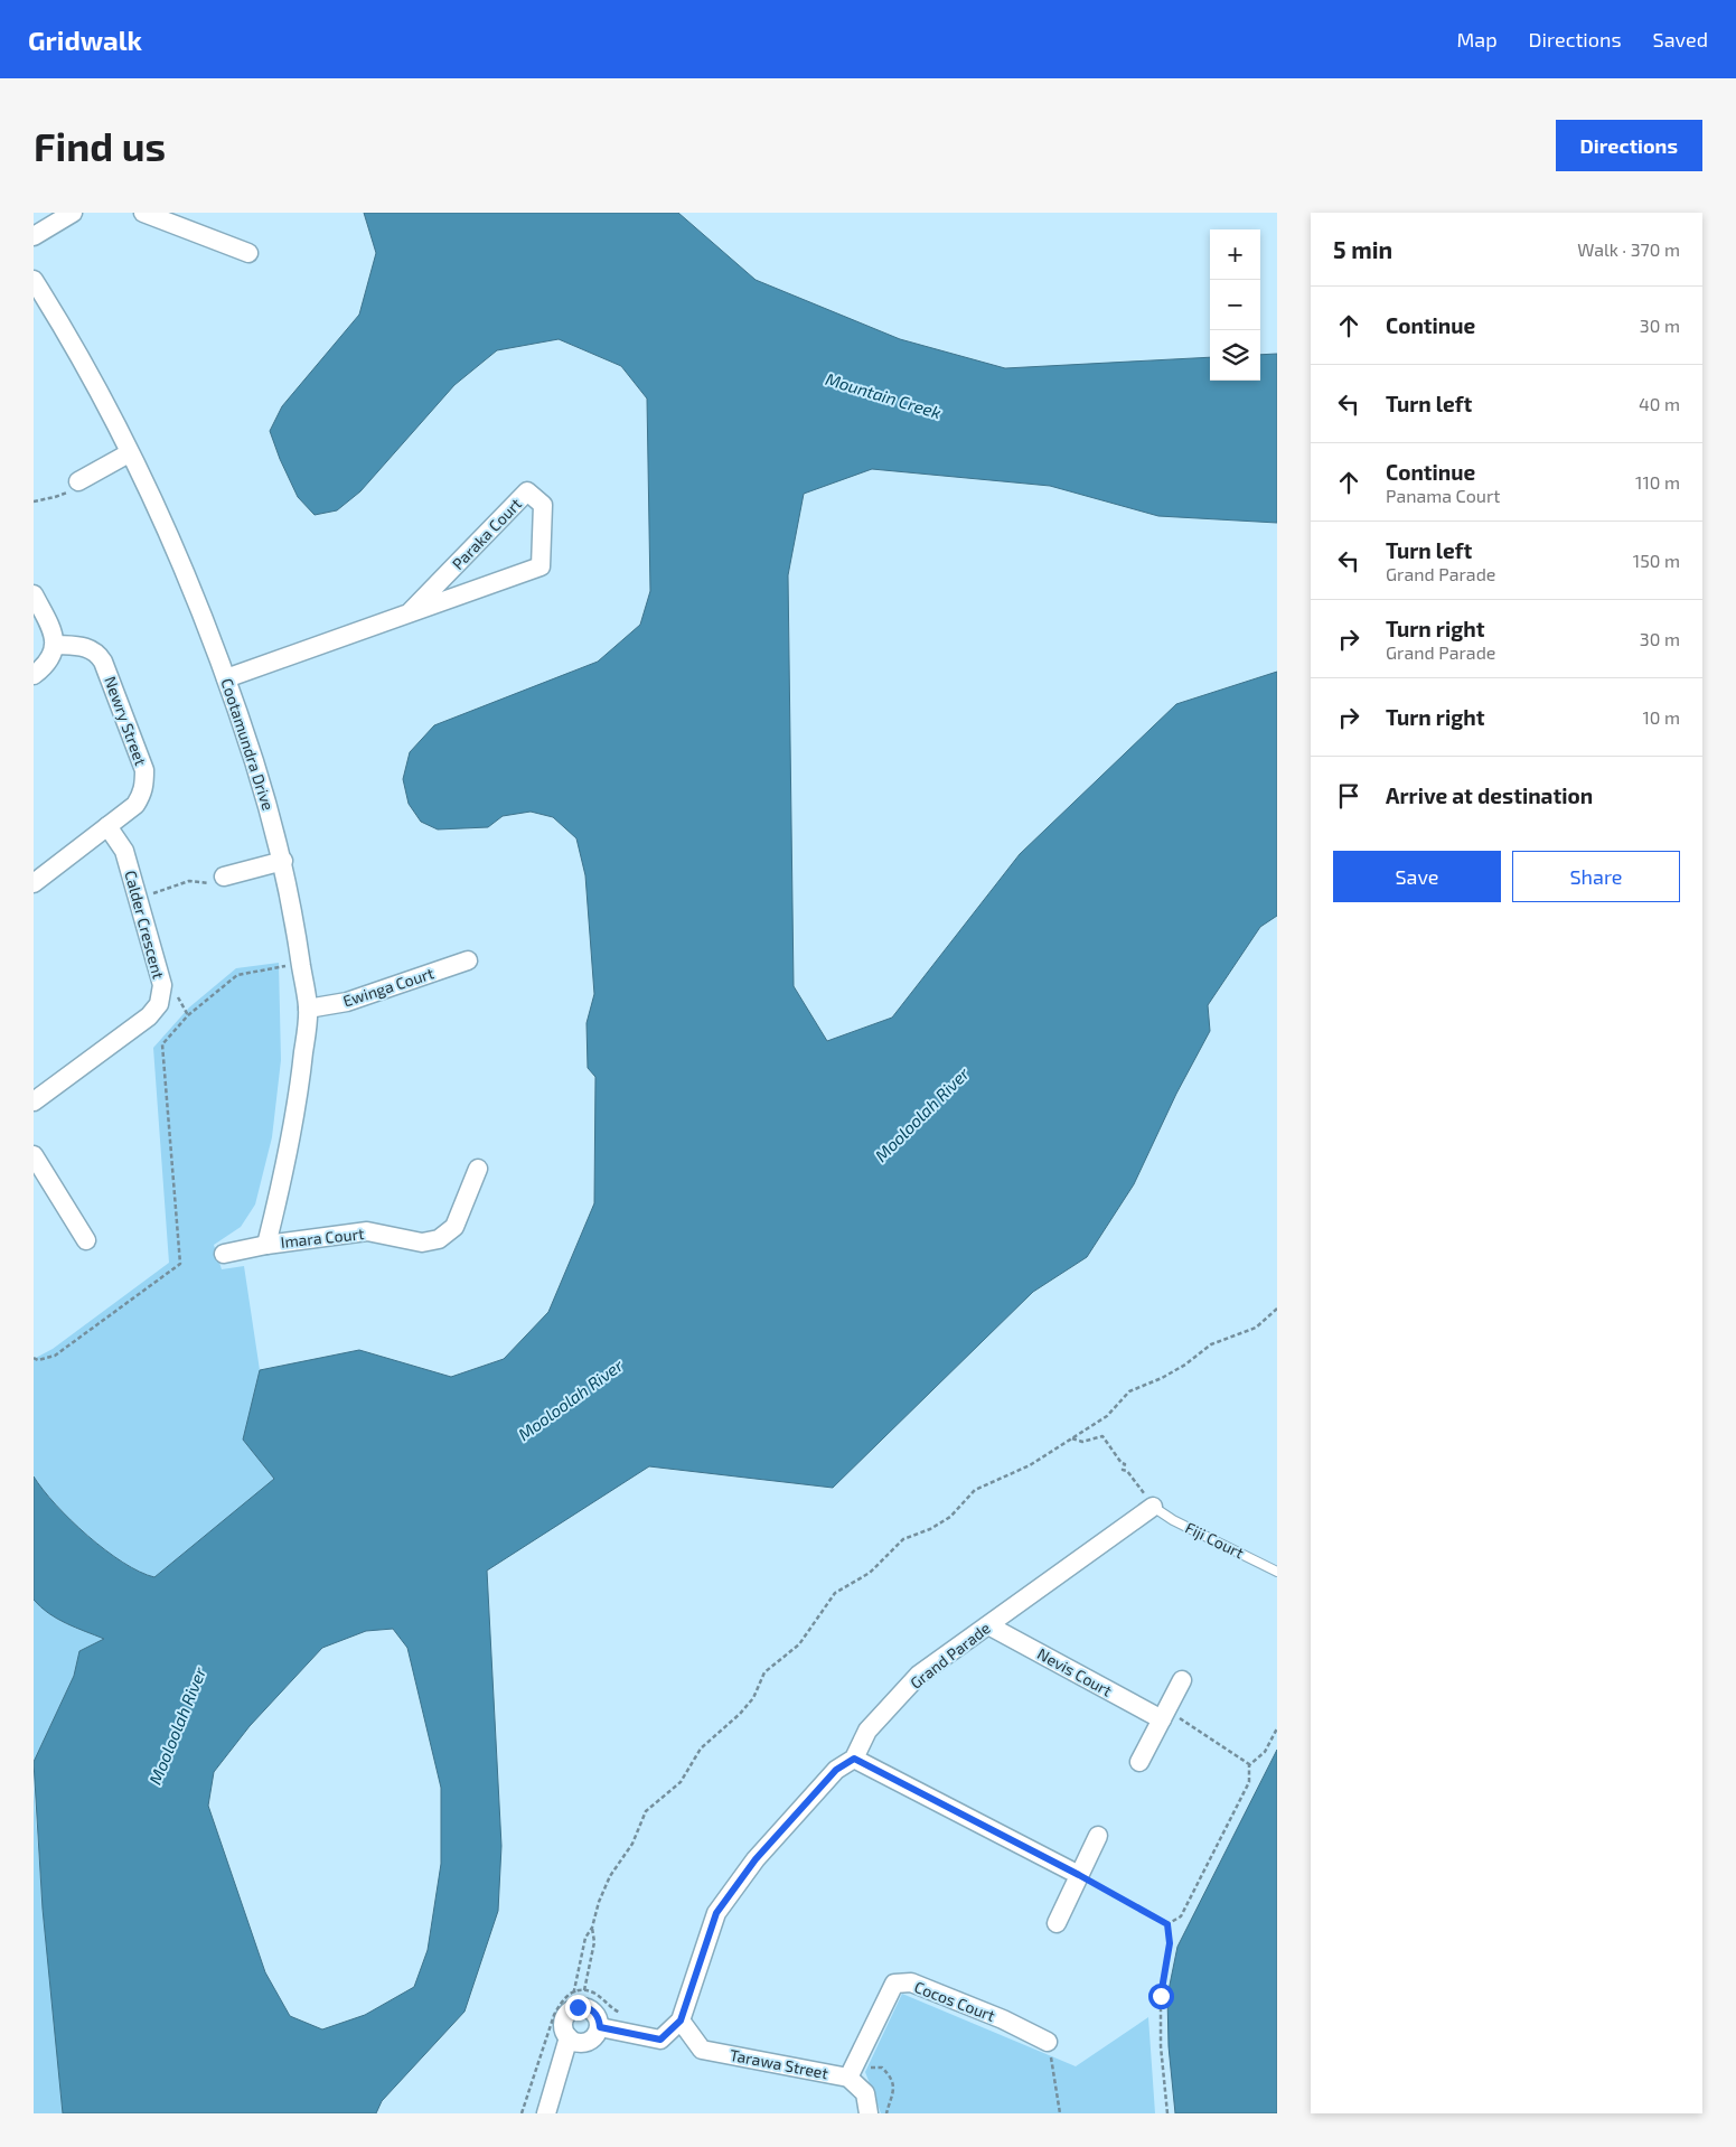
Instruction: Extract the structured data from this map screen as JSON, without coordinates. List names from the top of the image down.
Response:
{
  "streets": {
    "street": [
      "Paraka Court",
      "Newry Street",
      "Cootamundra Drive",
      "Calder Crescent",
      "Ewinga Court",
      "Imara Court",
      "Grand Parade",
      "Nevis Court",
      "Cocos Court",
      "Tarawa Street"
    ],
    "lane": ["Fiji Court"]
  },
  "crossings": [
    ["Paraka Court", "Cootamundra Drive"],
    ["Newry Street", "Calder Crescent"],
    ["Cootamundra Drive", "Ewinga Court"],
    ["Cootamundra Drive", "Imara Court"],
    ["Fiji Court", "Grand Parade"],
    ["Grand Parade", "Nevis Court"],
    ["Grand Parade", "Tarawa Street"],
    ["Cocos Court", "Tarawa Street"]
  ],
  "water": ["Mountain Creek", "Mooloolah River"],
  "page": {
    "header": "Gridwalk",
    "nav": ["Map", "Directions", "Saved"],
    "buttons": [
      "Directions",
      ["Save", "Share"]
    ],
    "title": "Find us",
    "heading": ["5 min", "Walk · 370 m"],
    "map_buttons": ["+", "−"],
    "list": [
      ["Continue", "30 m"],
      ["Turn left", "40 m"],
      ["Continue", "Panama Court", "110 m"],
      ["Turn left", "Grand Parade", "150 m"],
      ["Turn right", "Grand Parade", "30 m"],
      ["Turn right", "10 m"],
      "Arrive at destination"
    ]
  }
}
